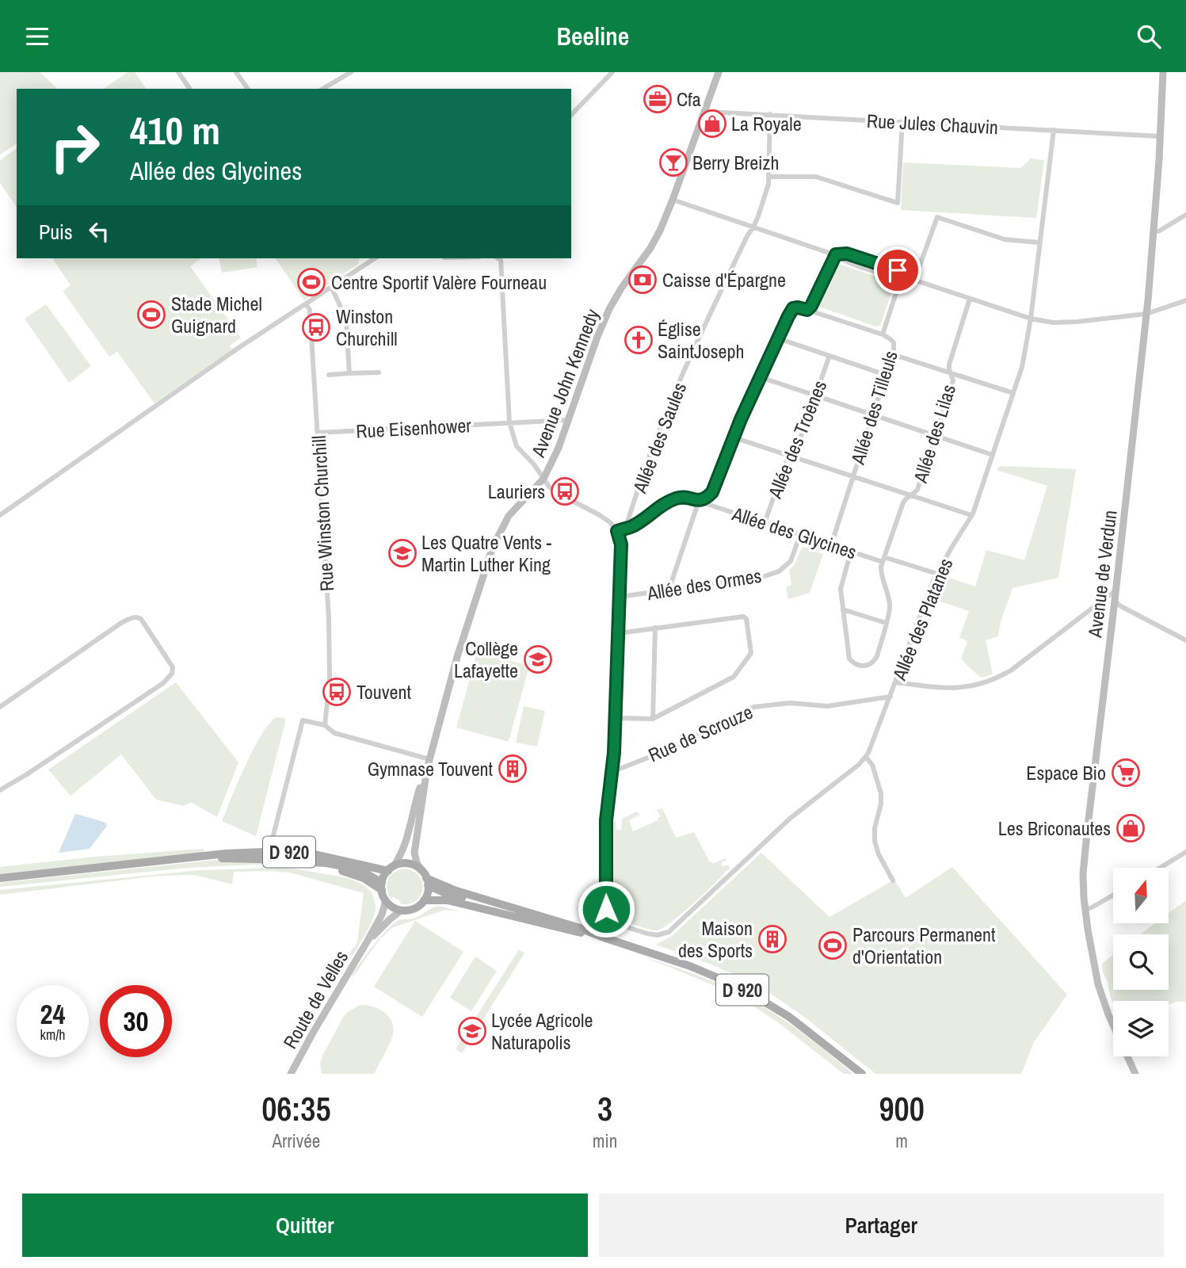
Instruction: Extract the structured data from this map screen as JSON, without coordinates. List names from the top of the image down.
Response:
{
  "streets": {
    "main road": [
      "Avenue John Kennedy",
      "Avenue de Verdun",
      "D 920",
      "Route de Velles"
    ],
    "street": [
      "Rue Jules Chauvin",
      "Allée des Tilleuls",
      "Rue Eisenhower",
      "Allée des Lilas",
      "Allée des Saules",
      "Allée des Troènes",
      "Rue Winston Churchill",
      "Allée des Glycines",
      "Allée des Ormes",
      "Allée des Platanes",
      "Rue de Scrouze"
    ]
  },
  "crossings": [
    ["Rue Jules Chauvin", "Avenue John Kennedy"],
    ["Rue Jules Chauvin", "Allée des Saules"],
    ["Rue Jules Chauvin", "Avenue de Verdun"],
    ["Rue Jules Chauvin", "Allée des Platanes"],
    ["Avenue John Kennedy", "Rue Eisenhower"],
    ["Avenue John Kennedy", "D 920"],
    ["Avenue John Kennedy", "Route de Velles"],
    ["Allée des Tilleuls", "Allée des Glycines"],
    ["Rue Eisenhower", "Rue Winston Churchill"],
    ["Allée des Lilas", "Allée des Glycines"],
    ["Allée des Saules", "Allée des Glycines"],
    ["Allée des Troènes", "Allée des Glycines"],
    ["Allée des Glycines", "Allée des Ormes"],
    ["Allée des Glycines", "Allée des Platanes"],
    ["Allée des Platanes", "Rue de Scrouze"],
    ["D 920", "Route de Velles"]
  ],
  "places": {
    "office": ["Cfa"],
    "shop": ["La Royale", "Les Briconautes"],
    "bar": ["Berry Breizh"],
    "bank": ["Caisse d'Épargne"],
    "sports": ["Centre Sportif Valère Fourneau", "Stade Michel Guignard", "Parcours Permanent d'Orientation"],
    "bus stop": ["Winston Churchill", "Lauriers", "Touvent"],
    "church": ["Église SaintJoseph"],
    "school or university": ["Les Quatre Vents - Martin Luther King", "Collège Lafayette", "Lycée Agricole Naturapolis"],
    "building": ["Gymnase Touvent", "Maison des Sports"],
    "supermarket": ["Espace Bio"]
  },
  "north": "top",
  "page": {
    "header": "Beeline",
    "turn": ["410 m", "Allée des Glycines"],
    "then": "Puis",
    "speed": "24 km/h",
    "limit": "30",
    "eta": [
      "06:35",
      "Arrivée",
      "3",
      "min",
      "900",
      "m"
    ],
    "buttons": ["Quitter", "Partager"]
  }
}
